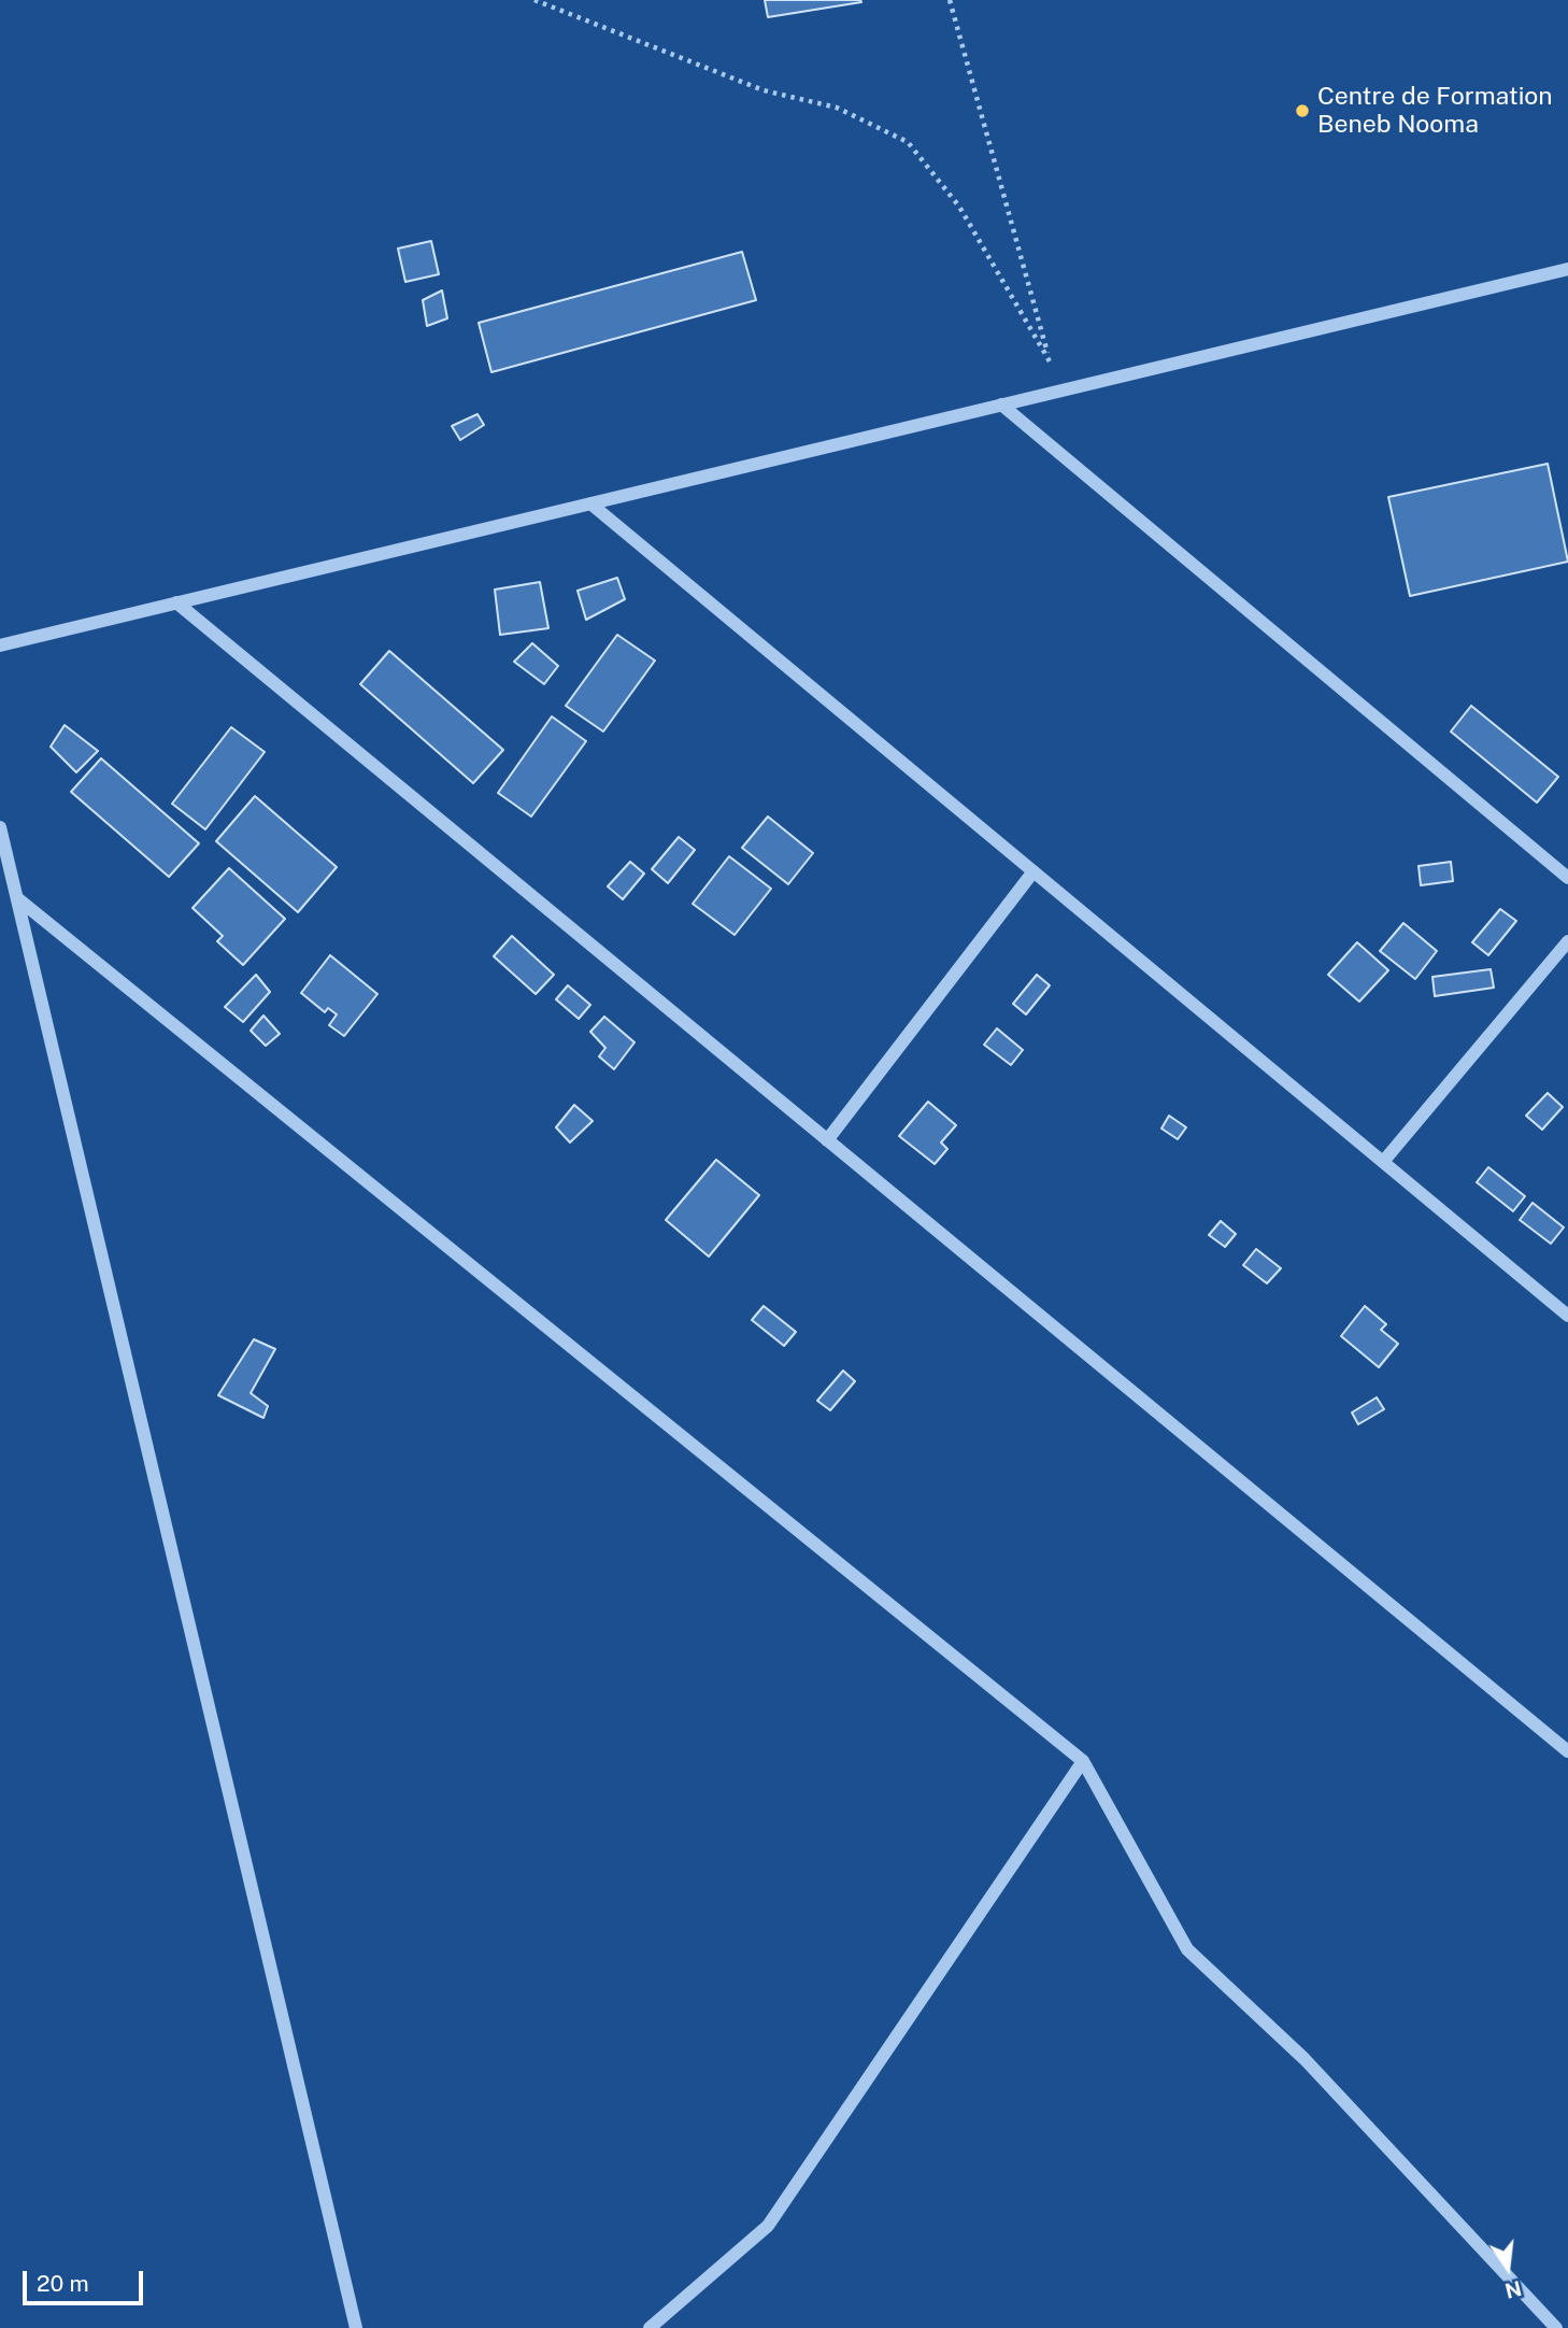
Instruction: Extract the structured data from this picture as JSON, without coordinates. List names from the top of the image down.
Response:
{
  "places": ["Centre de Formation Beneb Nooma"],
  "scale_bar": "20 m",
  "north": "bottom"
}
